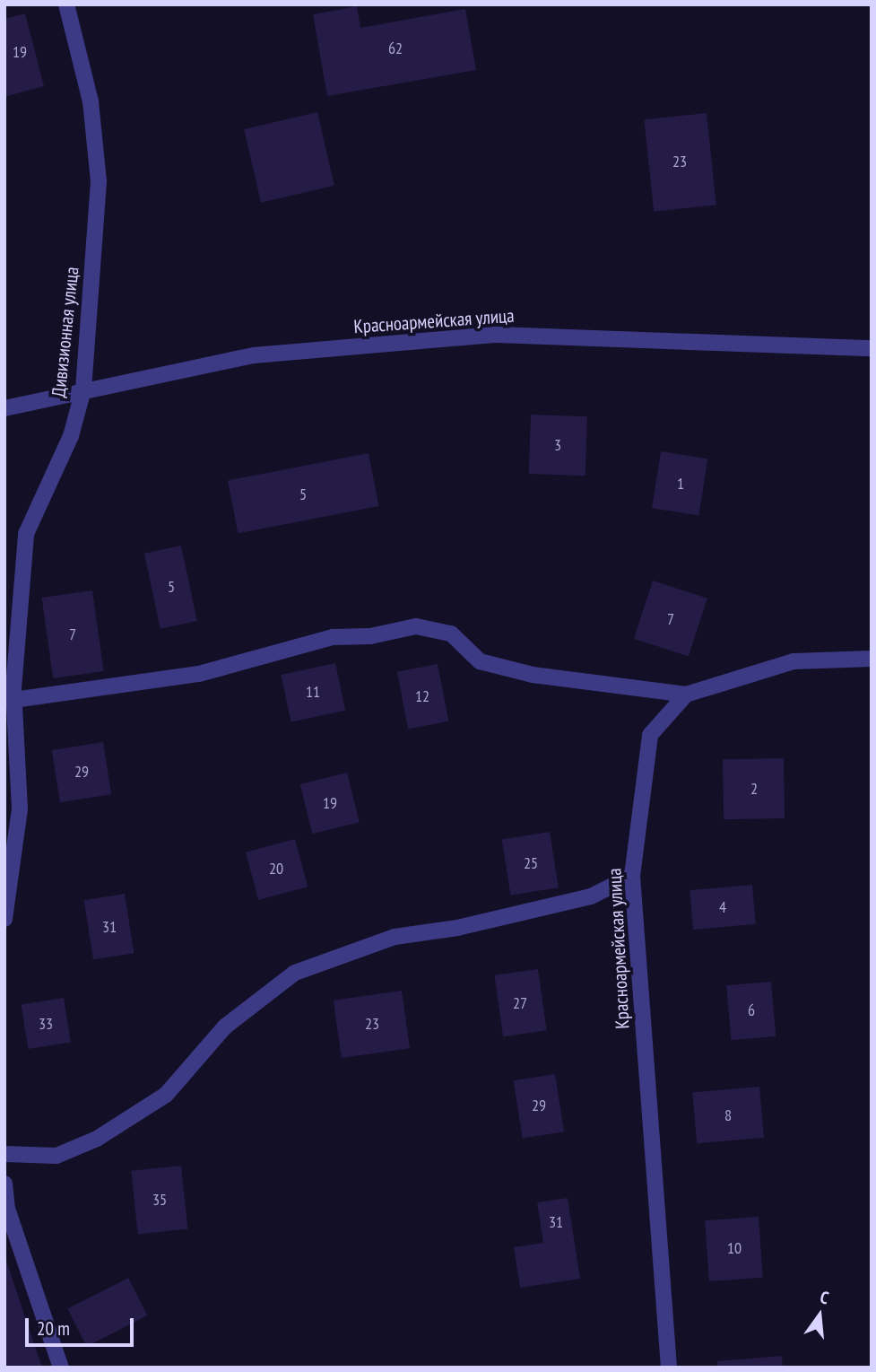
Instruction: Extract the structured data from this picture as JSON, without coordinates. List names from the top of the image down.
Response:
{
  "streets": {
    "street": ["Красноармейская улица", "Дивизионная улица"]
  },
  "crossings": [
    ["Красноармейская улица", "Дивизионная улица"]
  ],
  "house_numbers": [
    "62",
    "19",
    "23",
    "3",
    "1",
    "5",
    "5",
    "7",
    "7",
    "11",
    "12",
    "29",
    "2",
    "19",
    "25",
    "20",
    "4",
    "31",
    "27",
    "6",
    "33",
    "23",
    "29",
    "8",
    "35",
    "31",
    "10"
  ],
  "scale_bar": "20 m",
  "north": "top"
}
